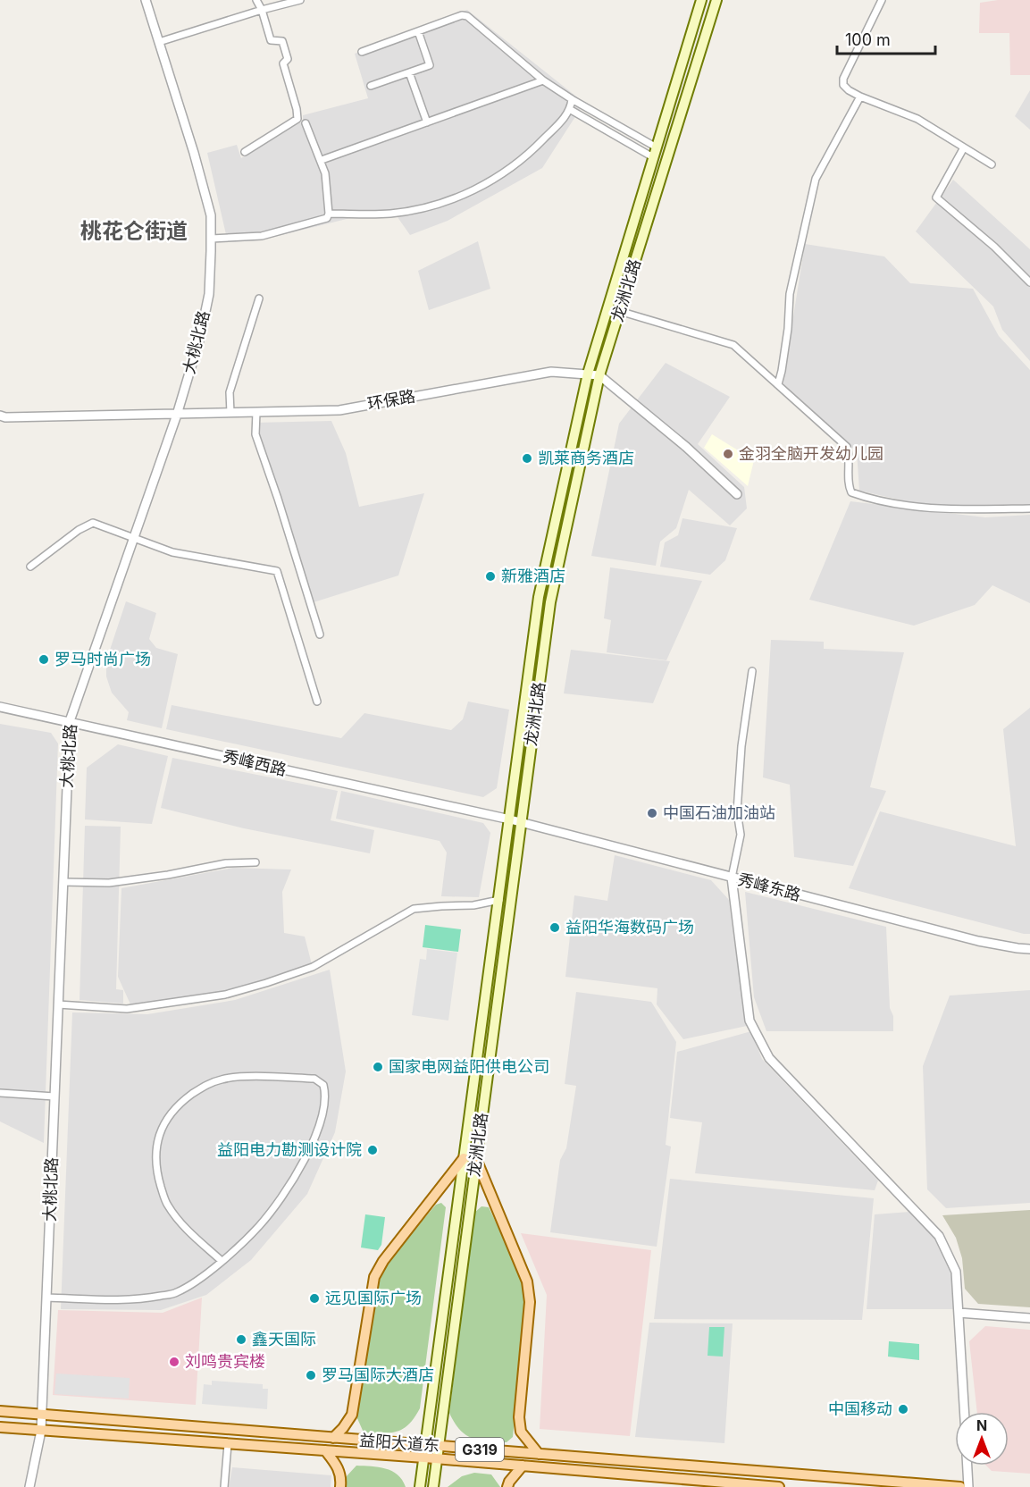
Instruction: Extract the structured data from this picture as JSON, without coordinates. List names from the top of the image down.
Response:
{
  "streets": {
    "main road": ["龙洲北路", "益阳大道东", "G319"],
    "street": [
      "大桃北路",
      "环保路",
      "秀峰西路",
      "秀峰东路"
    ]
  },
  "crossings": [
    ["龙洲北路", "环保路"],
    ["龙洲北路", "秀峰西路"],
    ["龙洲北路", "秀峰东路"],
    ["龙洲北路", "益阳大道东"],
    ["龙洲北路", "G319"],
    ["大桃北路", "环保路"],
    ["大桃北路", "秀峰西路"],
    ["大桃北路", "益阳大道东"],
    ["大桃北路", "G319"],
    ["秀峰西路", "秀峰东路"]
  ],
  "districts": ["桃花仑街道"],
  "places": [
    "金羽全脑开发幼儿园",
    "凯莱商务酒店",
    "新雅酒店",
    "罗马时尚广场",
    "中国石油加油站",
    "益阳华海数码广场",
    "国家电网益阳供电公司",
    "益阳电力勘测设计院",
    "远见国际广场",
    "鑫天国际",
    "刘鸣贵宾楼",
    "罗马国际大酒店",
    "中国移动"
  ],
  "scale_bar": "100 m",
  "north": "top"
}
